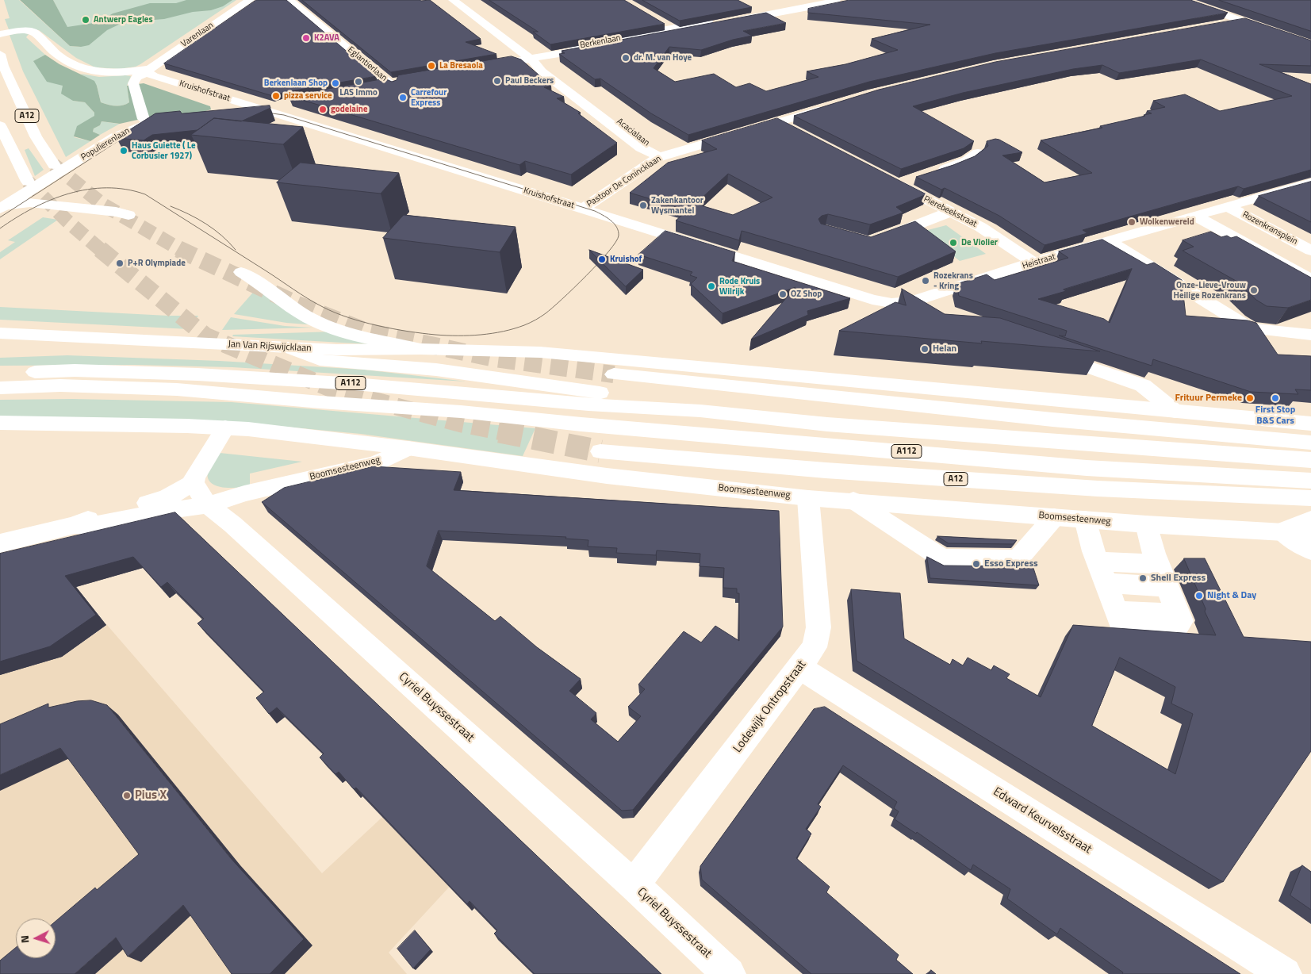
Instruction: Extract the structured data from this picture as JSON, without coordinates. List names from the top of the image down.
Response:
{
  "streets": {
    "main road": [
      "Varenlaan",
      "Berkenlaan",
      "Eglantierlaan",
      "Kruishofstraat",
      "A12",
      "Acacialaan",
      "Populierenlaan",
      "Pastoor De Conincklaan",
      "Pierebeekstraat",
      "Rozenkransplein",
      "Heistraat",
      "Jan Van Rijswijcklaan",
      "A112",
      "Boomsesteenweg",
      "Lodewijk Ontropstraat",
      "Cyriel Buyssestraat",
      "Edward Keurvelsstraat"
    ]
  },
  "crossings": [
    ["Varenlaan", "Kruishofstraat"],
    ["Berkenlaan", "Acacialaan"],
    ["Kruishofstraat", "Pastoor De Conincklaan"],
    ["Kruishofstraat", "Heistraat"],
    ["Acacialaan", "Pastoor De Conincklaan"],
    ["Pierebeekstraat", "Heistraat"],
    ["Rozenkransplein", "Heistraat"],
    ["Boomsesteenweg", "Lodewijk Ontropstraat"],
    ["Boomsesteenweg", "Cyriel Buyssestraat"],
    ["Lodewijk Ontropstraat", "Cyriel Buyssestraat"],
    ["Lodewijk Ontropstraat", "Edward Keurvelsstraat"]
  ],
  "places": [
    "Antwerp Eagles",
    "K2AVA",
    "dr. M. van Hoye",
    "La Bresaola",
    "Paul Beckers",
    "LAS Immo",
    "Berkenlaan Shop",
    "pizza service",
    "Carrefour Express",
    "godelaine",
    "Haus Guiette ( Le Corbusier 1927)",
    "Zakenkantoor Wysmantel",
    "Wolkenwereld",
    "De Violier",
    "Kruishof",
    "P+R Olympiade",
    "Rozekrans - Kring",
    "Rode Kruis Wilrijk",
    "Onze-Lieve-Vrouw Heilige Rozenkrans",
    "OZ Shop",
    "Helan",
    "Frituur Permeke",
    "First Stop B&S Cars",
    "Esso Express",
    "Shell Express",
    "Night & Day",
    "Pius X"
  ],
  "north": "left"
}
